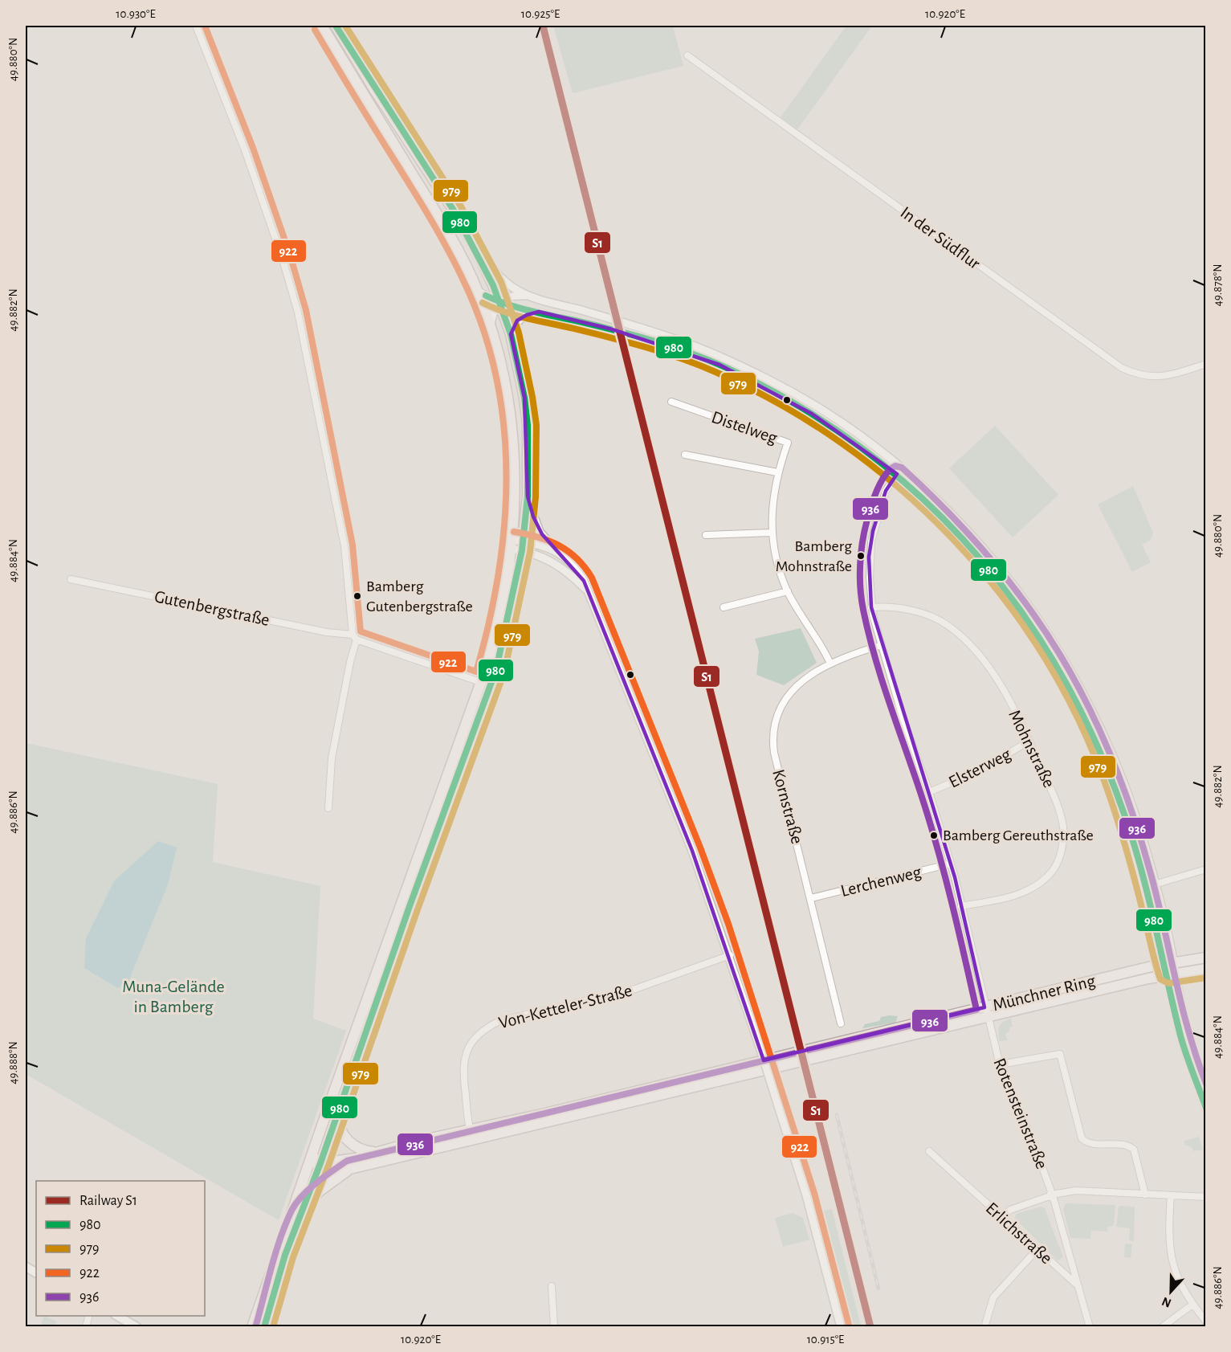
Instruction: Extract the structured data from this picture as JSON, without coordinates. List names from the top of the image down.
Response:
{
  "streets": {
    "main road": ["Münchner Ring"],
    "street": [
      "In der Südflur",
      "Distelweg",
      "Gutenbergstraße",
      "Mohnstraße",
      "Elsterweg",
      "Kornstraße",
      "Lerchenweg",
      "Von-Ketteler-Straße",
      "Rotensteinstraße",
      "Erlichstraße"
    ]
  },
  "crossings": [
    ["Distelweg", "Kornstraße"],
    ["Mohnstraße", "Elsterweg"],
    ["Mohnstraße", "Rotensteinstraße"],
    ["Elsterweg", "Rotensteinstraße"],
    ["Kornstraße", "Lerchenweg"],
    ["Kornstraße", "Rotensteinstraße"],
    ["Lerchenweg", "Rotensteinstraße"],
    ["Münchner Ring", "Von-Ketteler-Straße"],
    ["Münchner Ring", "Rotensteinstraße"],
    ["Rotensteinstraße", "Erlichstraße"]
  ],
  "parks": ["Muna-Gelände in Bamberg"],
  "places": ["Bamberg Mohnstraße", "Bamberg Gutenbergstraße", "Bamberg Gereuthstraße"],
  "lines": [
    "rail line S1",
    "transit line 980",
    "transit line 979",
    "transit line 922",
    "transit line 936"
  ],
  "legend": [
    "Railway S1",
    "980",
    "979",
    "922",
    "936"
  ],
  "north": "bottom",
  "coordinates": [
    "10.930°E",
    "10.925°E",
    "10.920°E",
    "49.880°N",
    "49.878°N",
    "49.882°N",
    "49.884°N",
    "49.886°N",
    "49.888°N",
    "10.915°E"
  ]
}
